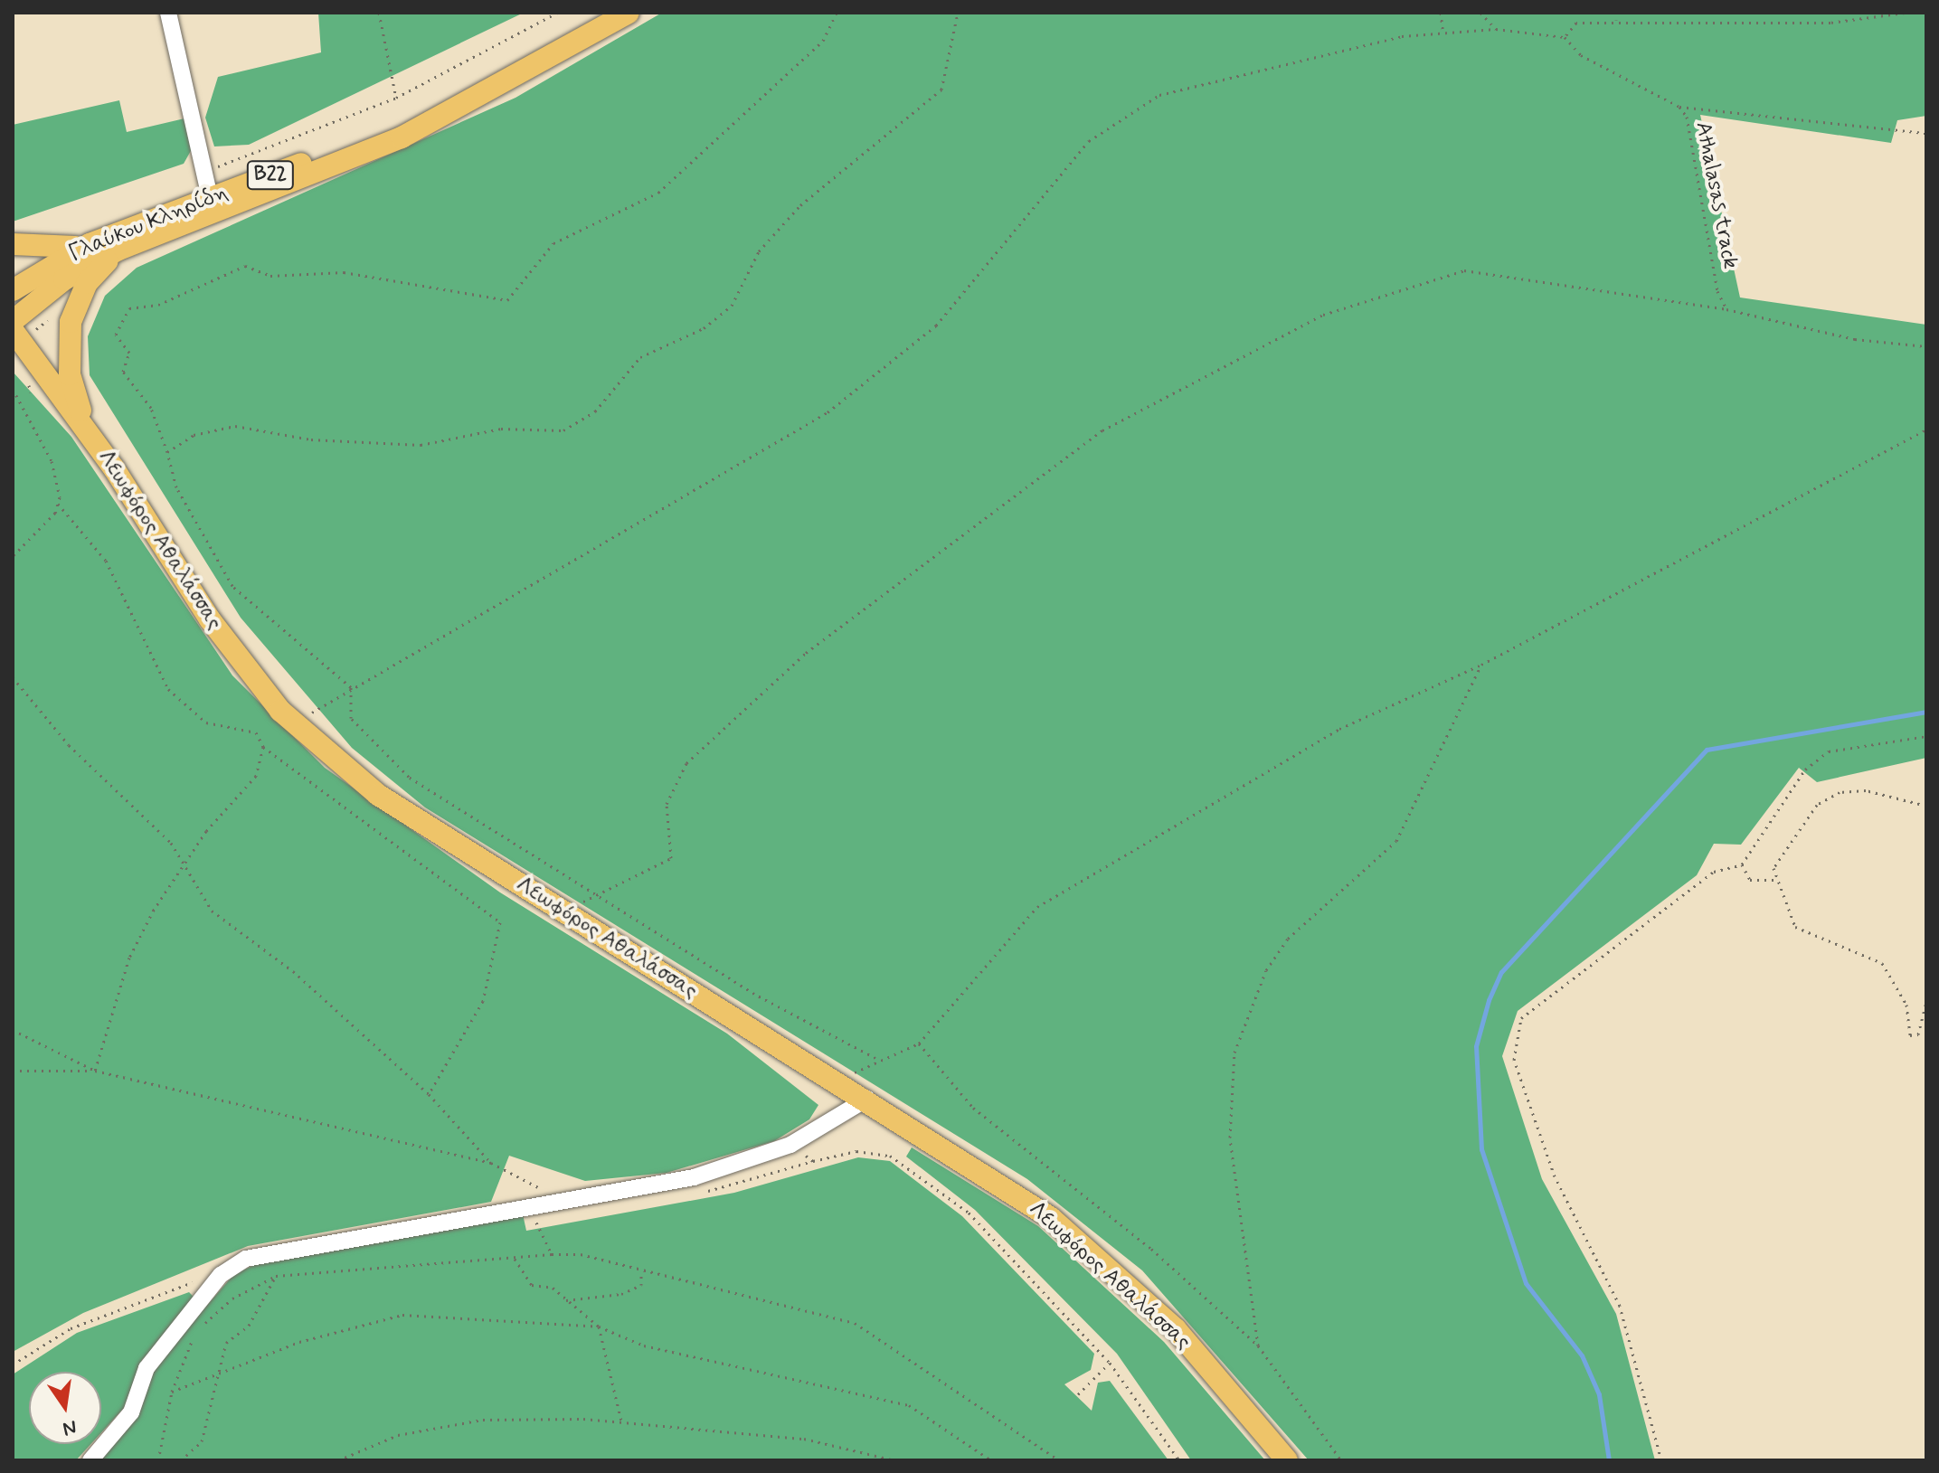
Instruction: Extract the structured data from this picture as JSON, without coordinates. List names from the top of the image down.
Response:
{
  "streets": {
    "main road": ["B22", "Γλαύκου Κληρίδη", "Λεωφόρος Αθαλάσσας"],
    "path": ["Athalasas track"]
  },
  "north": "bottom"
}
